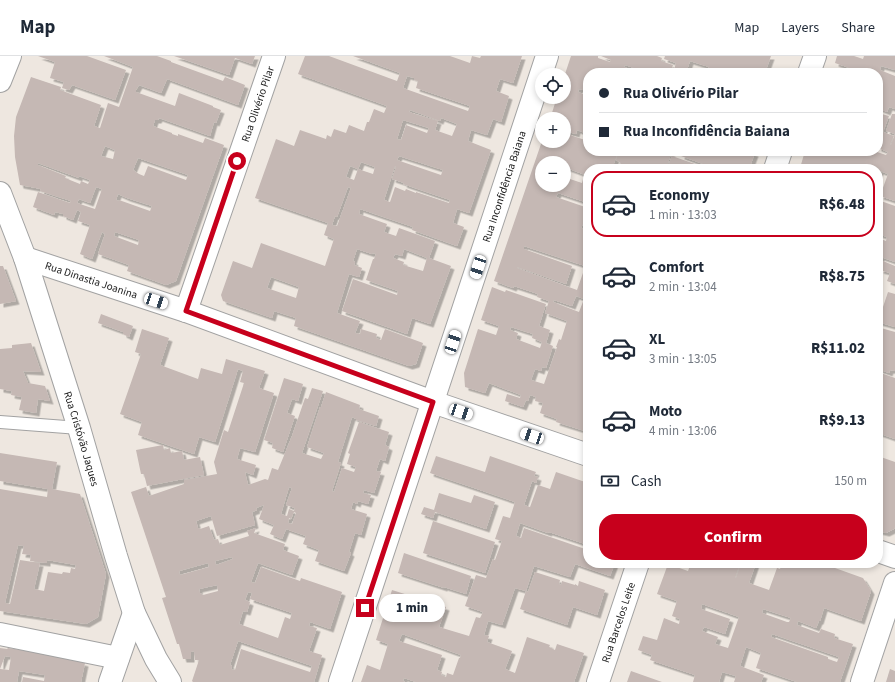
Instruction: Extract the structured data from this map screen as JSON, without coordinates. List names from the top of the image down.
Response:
{
  "streets": {
    "street": [
      "Rua Olivério Pilar",
      "Rua Inconfidência Baiana",
      "Rua Dinastia Joanina",
      "Rua Cristóvão Jaques",
      "Rua Barcelos Leite"
    ]
  },
  "crossings": [
    ["Rua Olivério Pilar", "Rua Dinastia Joanina"],
    ["Rua Inconfidência Baiana", "Rua Dinastia Joanina"],
    ["Rua Dinastia Joanina", "Rua Cristóvão Jaques"]
  ],
  "page": {
    "header": "Map",
    "nav": ["Map", "Layers", "Share"],
    "map_buttons": ["+", "−"],
    "banner": ["Rua Olivério Pilar", "Rua Inconfidência Baiana"],
    "list": [
      {
        "name": "Economy",
        "note": "1 min · 13:03",
        "value": "R$6.48"
      },
      {
        "name": "Comfort",
        "note": "2 min · 13:04",
        "value": "R$8.75"
      },
      {
        "name": "XL",
        "note": "3 min · 13:05",
        "value": "R$11.02"
      },
      {
        "name": "Moto",
        "note": "4 min · 13:06",
        "value": "R$9.13"
      }
    ],
    "pay": ["Cash", "150 m"],
    "buttons": "Confirm",
    "bubble": "1 min"
  }
}
